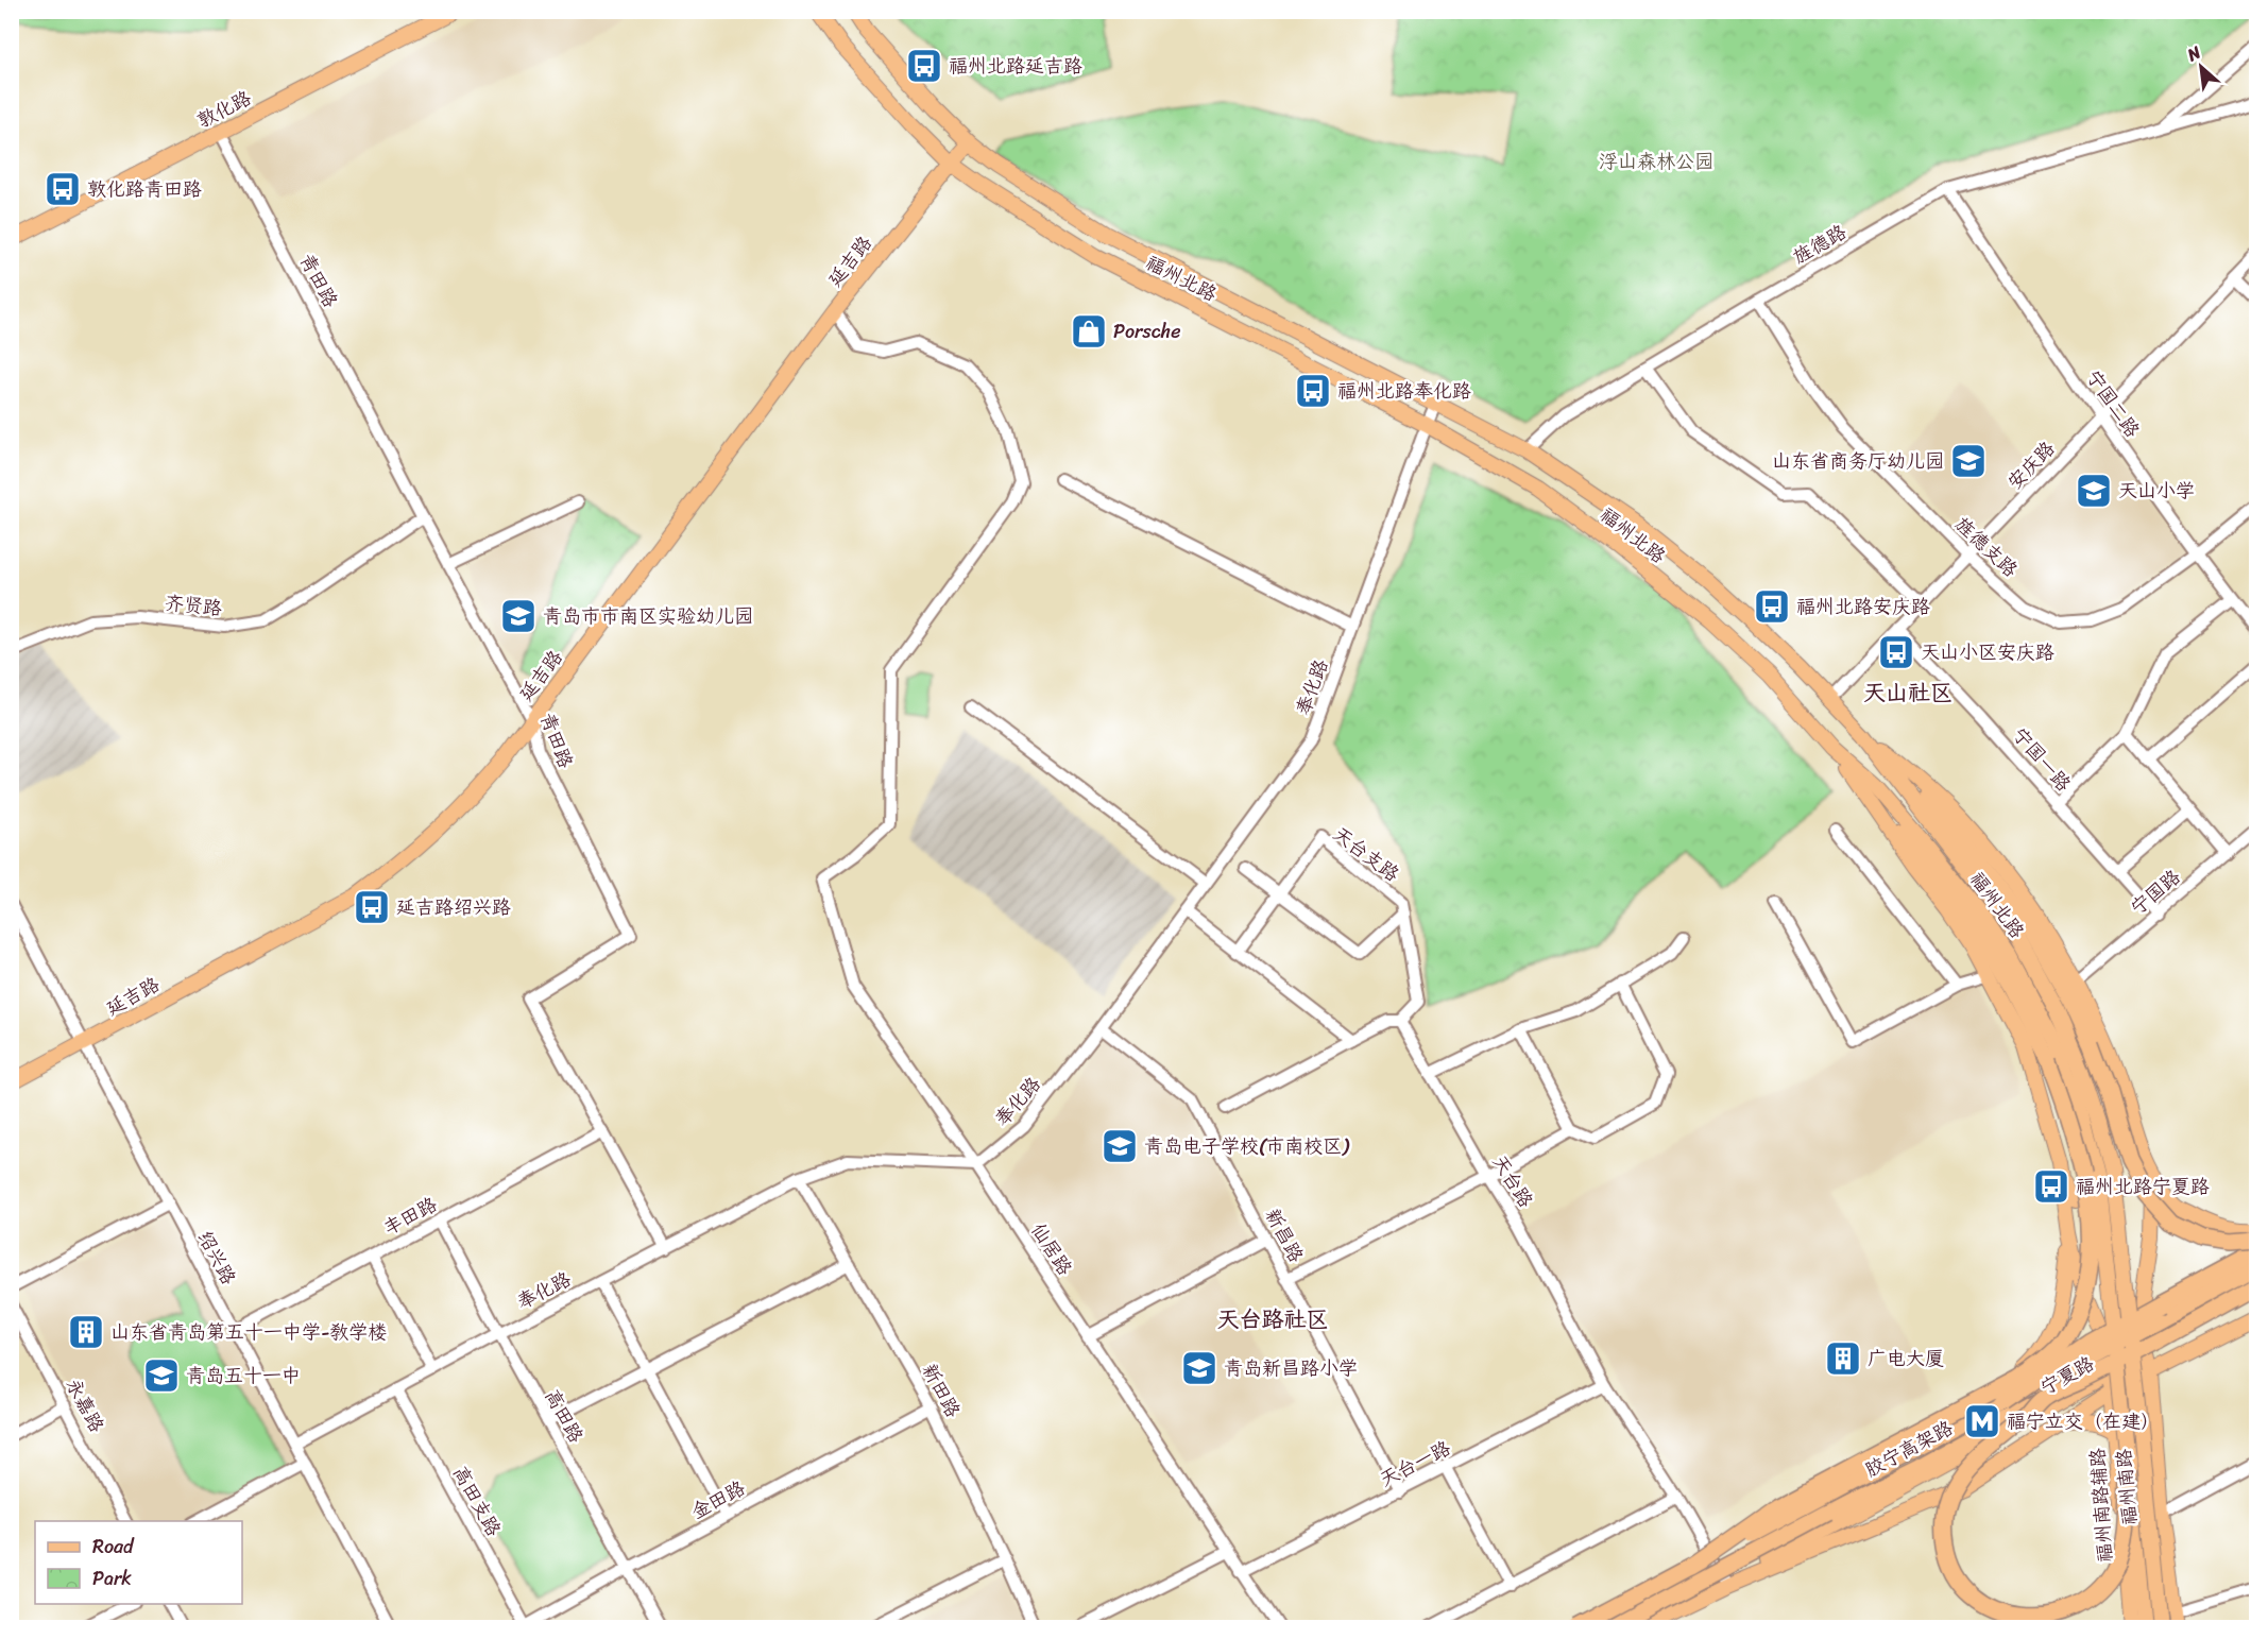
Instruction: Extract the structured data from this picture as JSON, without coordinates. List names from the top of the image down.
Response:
{
  "streets": {
    "highway": ["胶宁高架路"],
    "main road": [
      "敦化路",
      "延吉路",
      "福州北路",
      "宁夏路",
      "福州南路",
      "福州南路辅路"
    ],
    "street": [
      "旌德路",
      "青田路",
      "宁国二路",
      "安庆路",
      "旌德支路",
      "齐贤路",
      "奉化路",
      "宁国一路",
      "天台支路",
      "宁国路",
      "天台路",
      "丰田路",
      "新昌路",
      "仙居路",
      "绍兴路",
      "新田路",
      "永嘉路",
      "高田路",
      "天台一路",
      "金田路",
      "高田支路"
    ]
  },
  "crossings": [
    ["敦化路", "青田路"],
    ["旌德路", "福州北路"],
    ["旌德路", "宁国二路"],
    ["旌德路", "旌德支路"],
    ["延吉路", "福州北路"],
    ["延吉路", "青田路"],
    ["延吉路", "仙居路"],
    ["延吉路", "绍兴路"],
    ["福州北路", "安庆路"],
    ["福州北路", "奉化路"],
    ["福州北路", "福州南路"],
    ["福州北路", "福州南路辅路"],
    ["青田路", "齐贤路"],
    ["青田路", "奉化路"],
    ["青田路", "丰田路"],
    ["宁国二路", "安庆路"],
    ["宁国二路", "旌德支路"],
    ["安庆路", "旌德支路"],
    ["安庆路", "宁国一路"],
    ["奉化路", "新昌路"],
    ["奉化路", "仙居路"],
    ["奉化路", "绍兴路"],
    ["奉化路", "新田路"],
    ["奉化路", "高田路"],
    ["奉化路", "高田支路"],
    ["宁国一路", "宁国路"],
    ["天台支路", "天台路"],
    ["天台路", "宁夏路"],
    ["天台路", "天台一路"],
    ["丰田路", "绍兴路"],
    ["丰田路", "高田路"],
    ["新昌路", "天台一路"],
    ["仙居路", "天台一路"],
    ["宁夏路", "福州南路辅路"],
    ["新田路", "金田路"],
    ["高田路", "金田路"],
    ["福州南路", "福州南路辅路"],
    ["金田路", "高田支路"]
  ],
  "districts": ["天山社区", "天台路社区"],
  "parks": ["浮山森林公园"],
  "places": {
    "bus stop": [
      "福州北路延吉路",
      "敦化路青田路",
      "福州北路奉化路",
      "福州北路安庆路",
      "天山小区安庆路",
      "延吉路绍兴路",
      "福州北路宁夏路"
    ],
    "shop": ["Porsche"],
    "school or university": [
      "山东省商务厅幼儿园",
      "天山小学",
      "青岛市市南区实验幼儿园",
      "青岛电子学校(市南校区)",
      "青岛新昌路小学",
      "青岛五十一中"
    ],
    "building": ["山东省青岛第五十一中学-教学楼", "广电大厦"],
    "metro station": ["福宁立交（在建）"]
  },
  "legend": ["Road", "Park"],
  "north": "top left"
}
